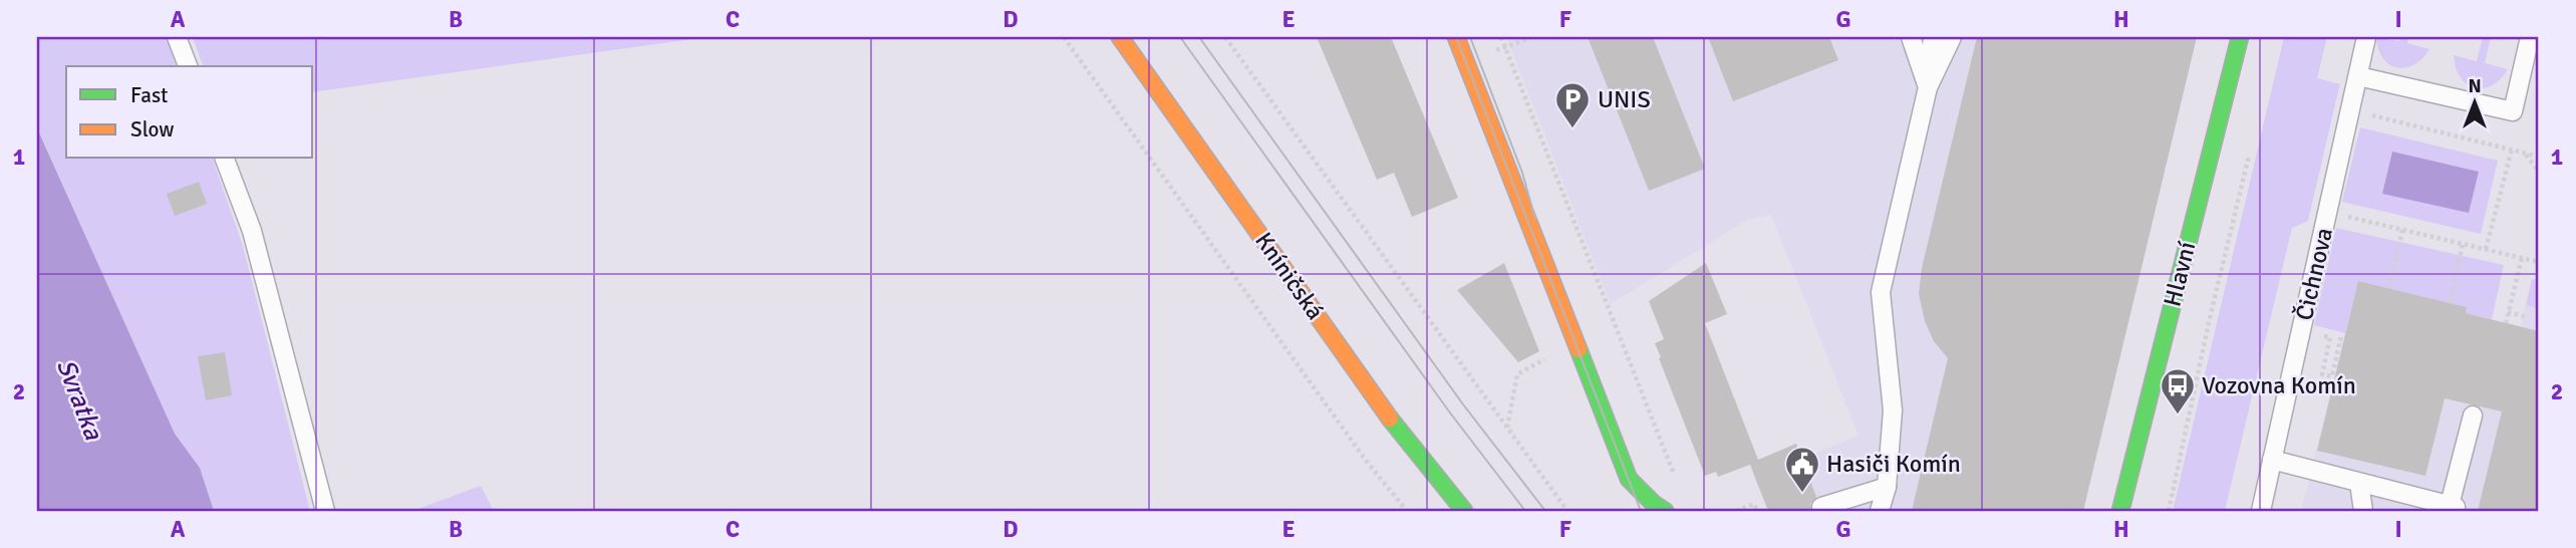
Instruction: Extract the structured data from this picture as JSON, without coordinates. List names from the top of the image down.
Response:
{
  "streets": {
    "street": ["Hlavní", "Kníničská"],
    "lane": ["Čichnova"]
  },
  "water": ["Svratka"],
  "places": {
    "parking": ["UNIS"],
    "bus stop": ["Vozovna Komín"],
    "public building": ["Hasiči Komín"]
  },
  "legend": ["Fast", "Slow"],
  "north": "top",
  "grid": {
    "columns": [
      "A",
      "B",
      "C",
      "D",
      "E",
      "F",
      "G",
      "H",
      "I"
    ],
    "rows": ["1", "2"]
  }
}
